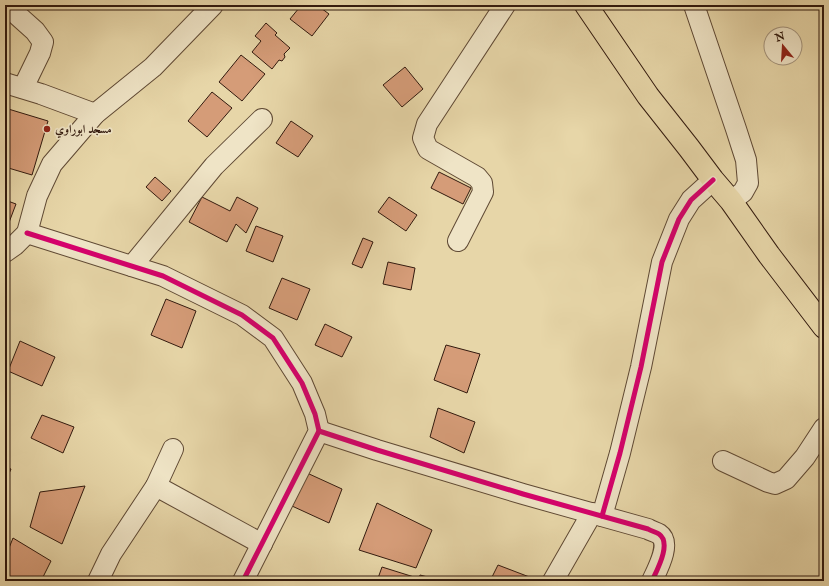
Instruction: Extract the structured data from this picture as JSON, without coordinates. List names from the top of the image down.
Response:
{
  "places": ["مسجد ابوراوي"],
  "north": "top"
}
